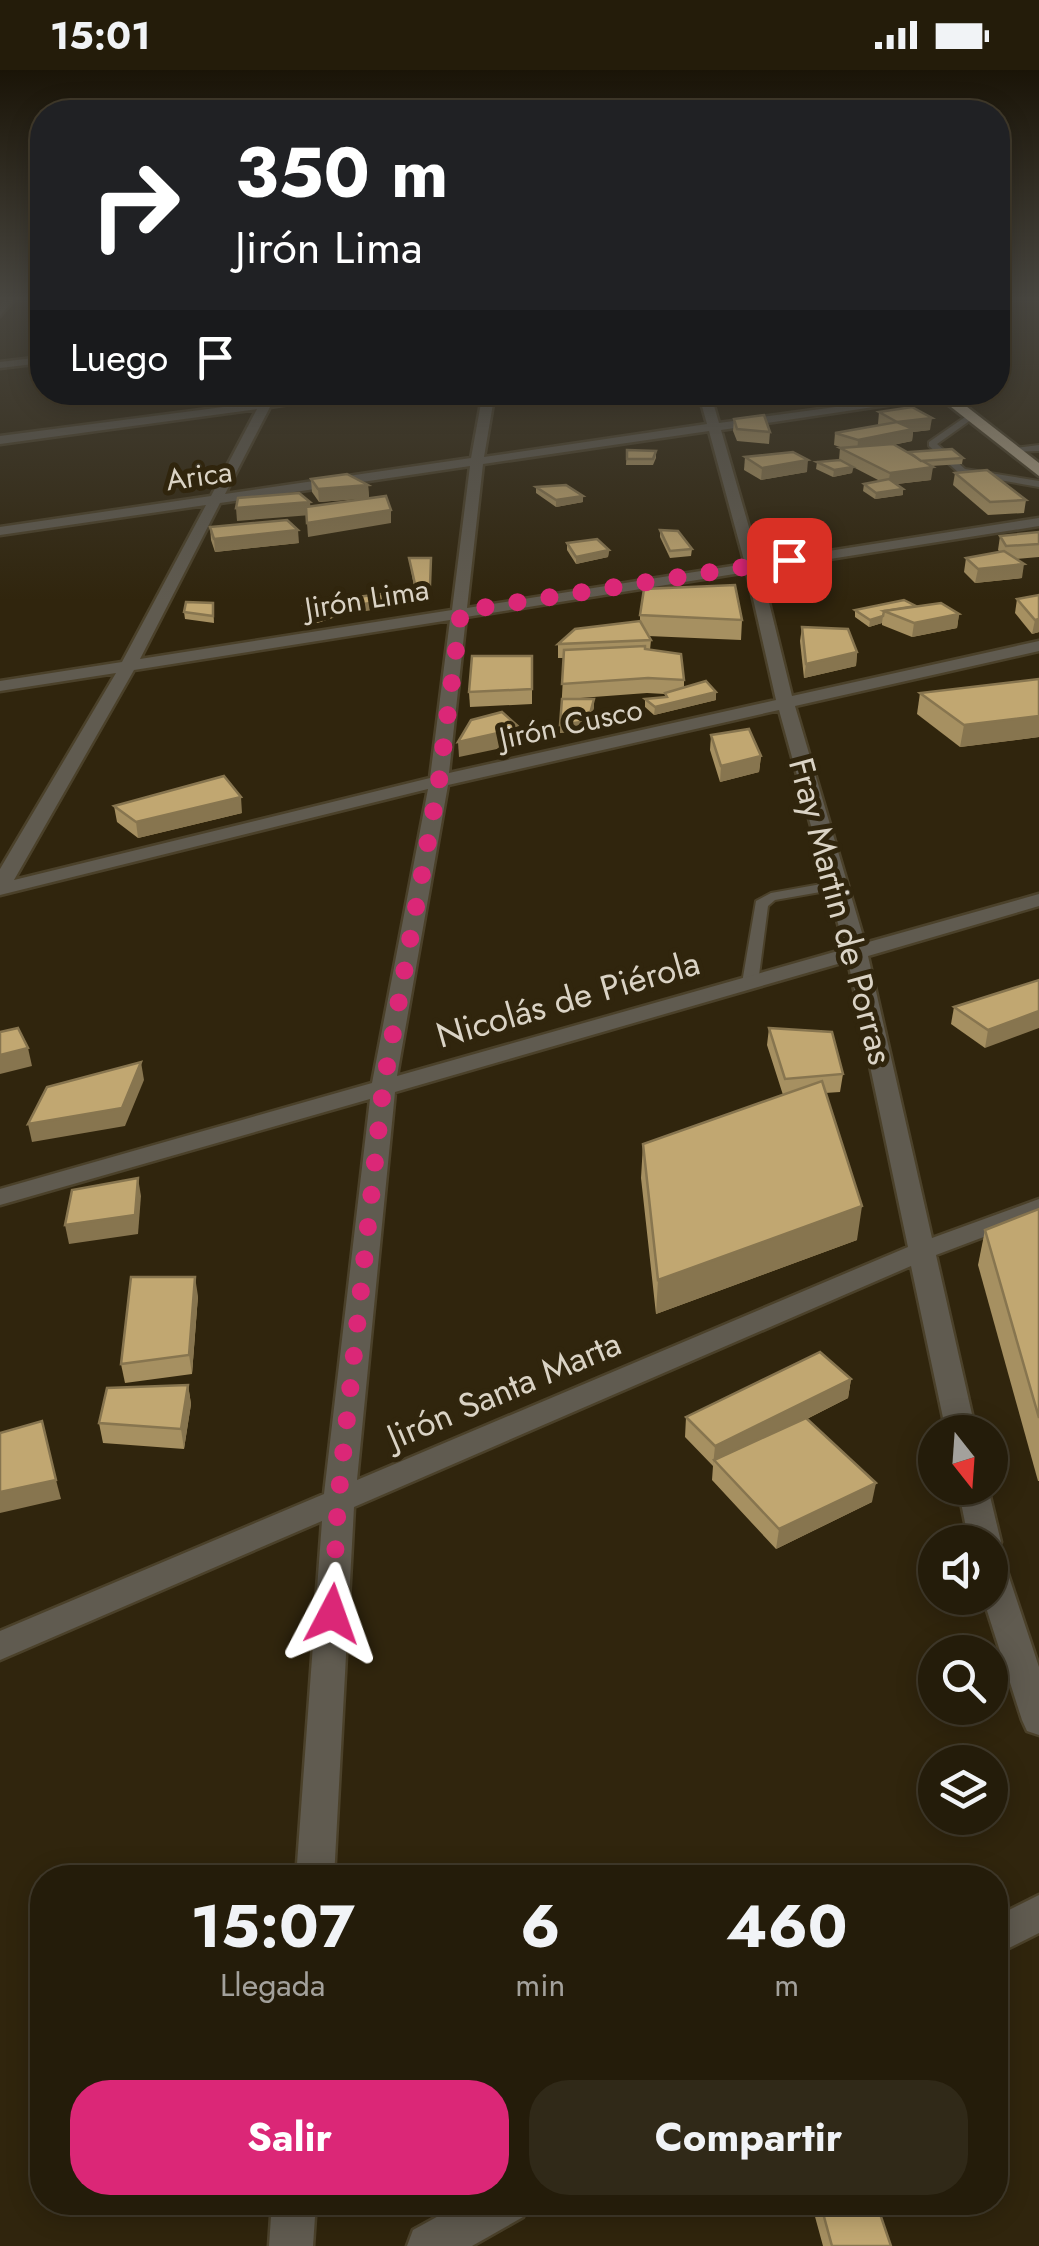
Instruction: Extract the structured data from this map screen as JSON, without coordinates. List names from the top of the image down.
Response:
{
  "streets": {
    "street": [
      "Arica",
      "Jirón Lima",
      "Jirón Cusco",
      "Fray Martin de Porras",
      "Nicolás de Piérola",
      "Jirón Santa Marta"
    ]
  },
  "crossings": [
    ["Arica", "Fray Martin de Porras"],
    ["Jirón Lima", "Fray Martin de Porras"],
    ["Jirón Cusco", "Fray Martin de Porras"],
    ["Fray Martin de Porras", "Nicolás de Piérola"],
    ["Fray Martin de Porras", "Jirón Santa Marta"]
  ],
  "north": "bottom",
  "page": {
    "status": "15:01",
    "turn": ["350 m", "Jirón Lima"],
    "then": "Luego",
    "eta": [
      "15:07",
      "Llegada",
      "6",
      "min",
      "460",
      "m"
    ],
    "buttons": ["Salir", "Compartir"]
  }
}
